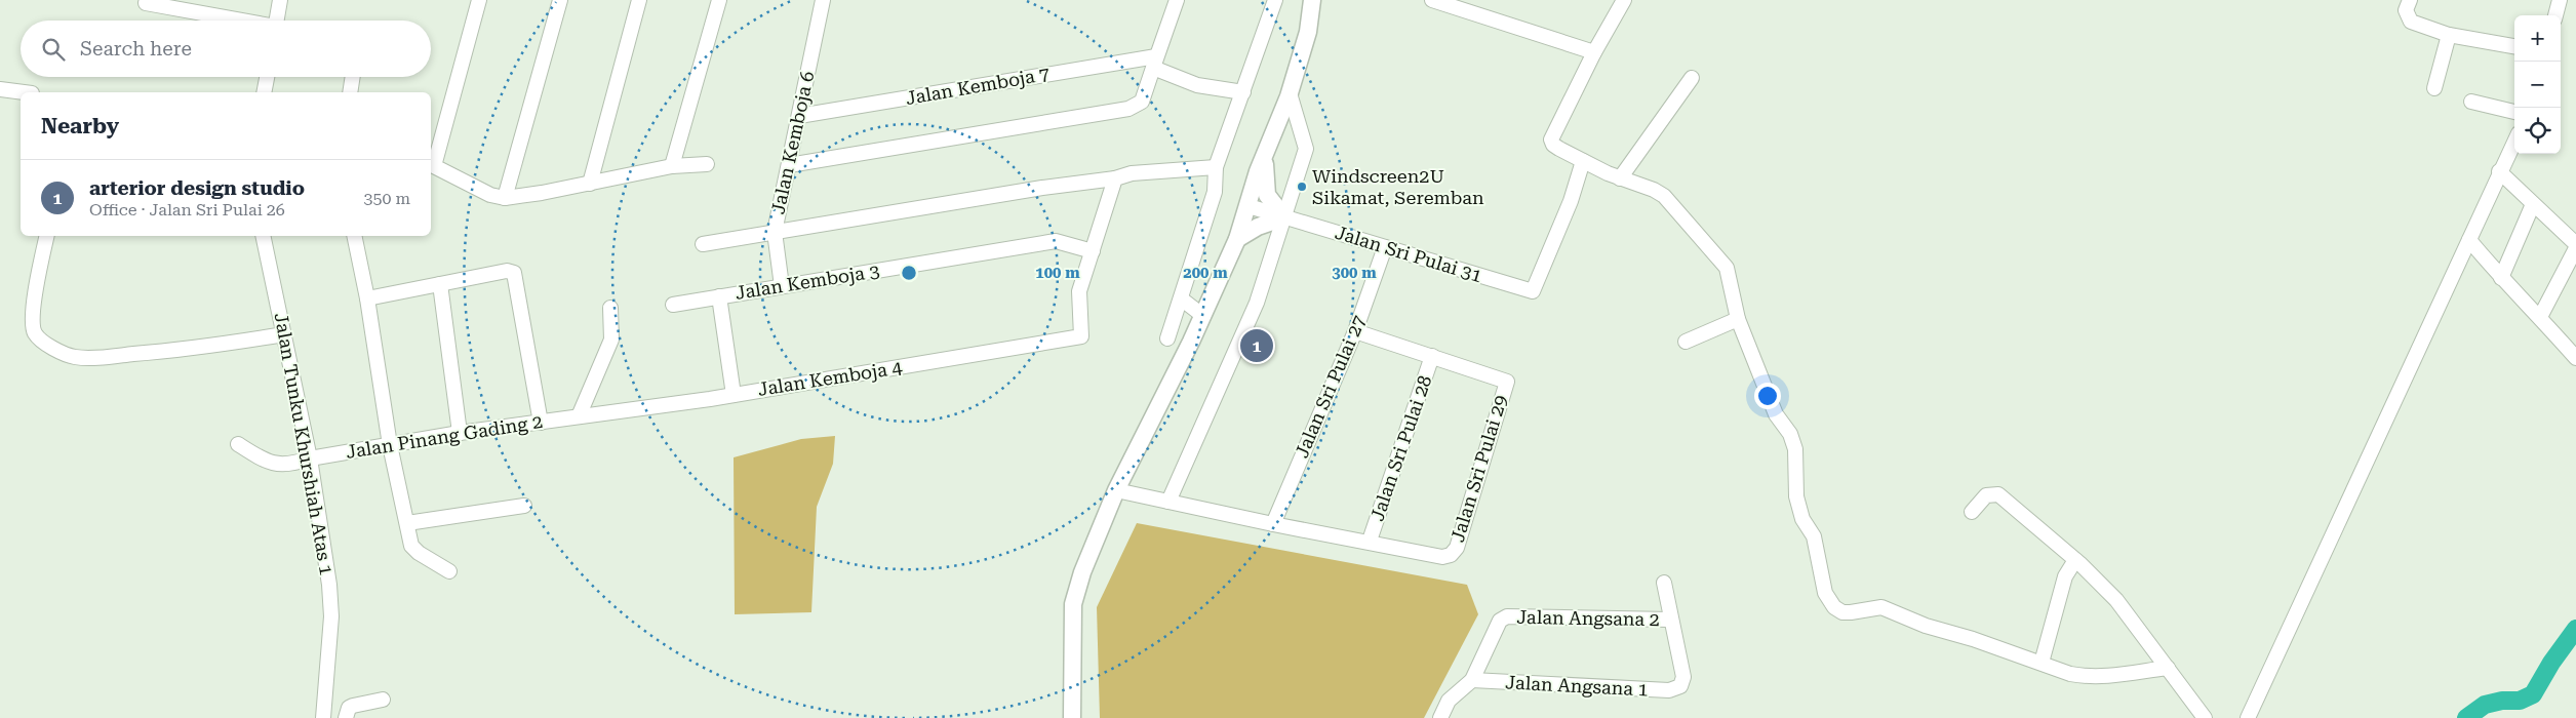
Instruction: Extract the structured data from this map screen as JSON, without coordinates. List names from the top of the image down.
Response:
{
  "streets": {
    "street": [
      "Jalan Kemboja 7",
      "Jalan Kemboja 6",
      "Jalan Sri Pulai 31",
      "Jalan Kemboja 3",
      "Jalan Kemboja 4",
      "Jalan Sri Pulai 27",
      "Jalan Pinang Gading 2",
      "Jalan Tunku Khurshiah Atas 1",
      "Jalan Sri Pulai 28",
      "Jalan Sri Pulai 29",
      "Jalan Angsana 2",
      "Jalan Angsana 1"
    ]
  },
  "crossings": [
    ["Jalan Kemboja 7", "Jalan Kemboja 6"],
    ["Jalan Kemboja 6", "Jalan Kemboja 3"],
    ["Jalan Sri Pulai 31", "Jalan Sri Pulai 27"],
    ["Jalan Kemboja 3", "Jalan Kemboja 4"],
    ["Jalan Kemboja 4", "Jalan Pinang Gading 2"],
    ["Jalan Pinang Gading 2", "Jalan Tunku Khurshiah Atas 1"],
    ["Jalan Sri Pulai 28", "Jalan Sri Pulai 29"],
    ["Jalan Angsana 2", "Jalan Angsana 1"]
  ],
  "places": ["Windscreen2U Sikamat, Seremban"],
  "page": {
    "map_buttons": ["+", "−"],
    "search": "Search here",
    "heading": "Nearby",
    "list": [
      {
        "mark": "1",
        "name": "arterior design studio",
        "note": "Office · Jalan Sri Pulai 26",
        "value": "350 m"
      }
    ],
    "pins": "1"
  },
  "rings": ["100 m", "200 m", "300 m"]
}
